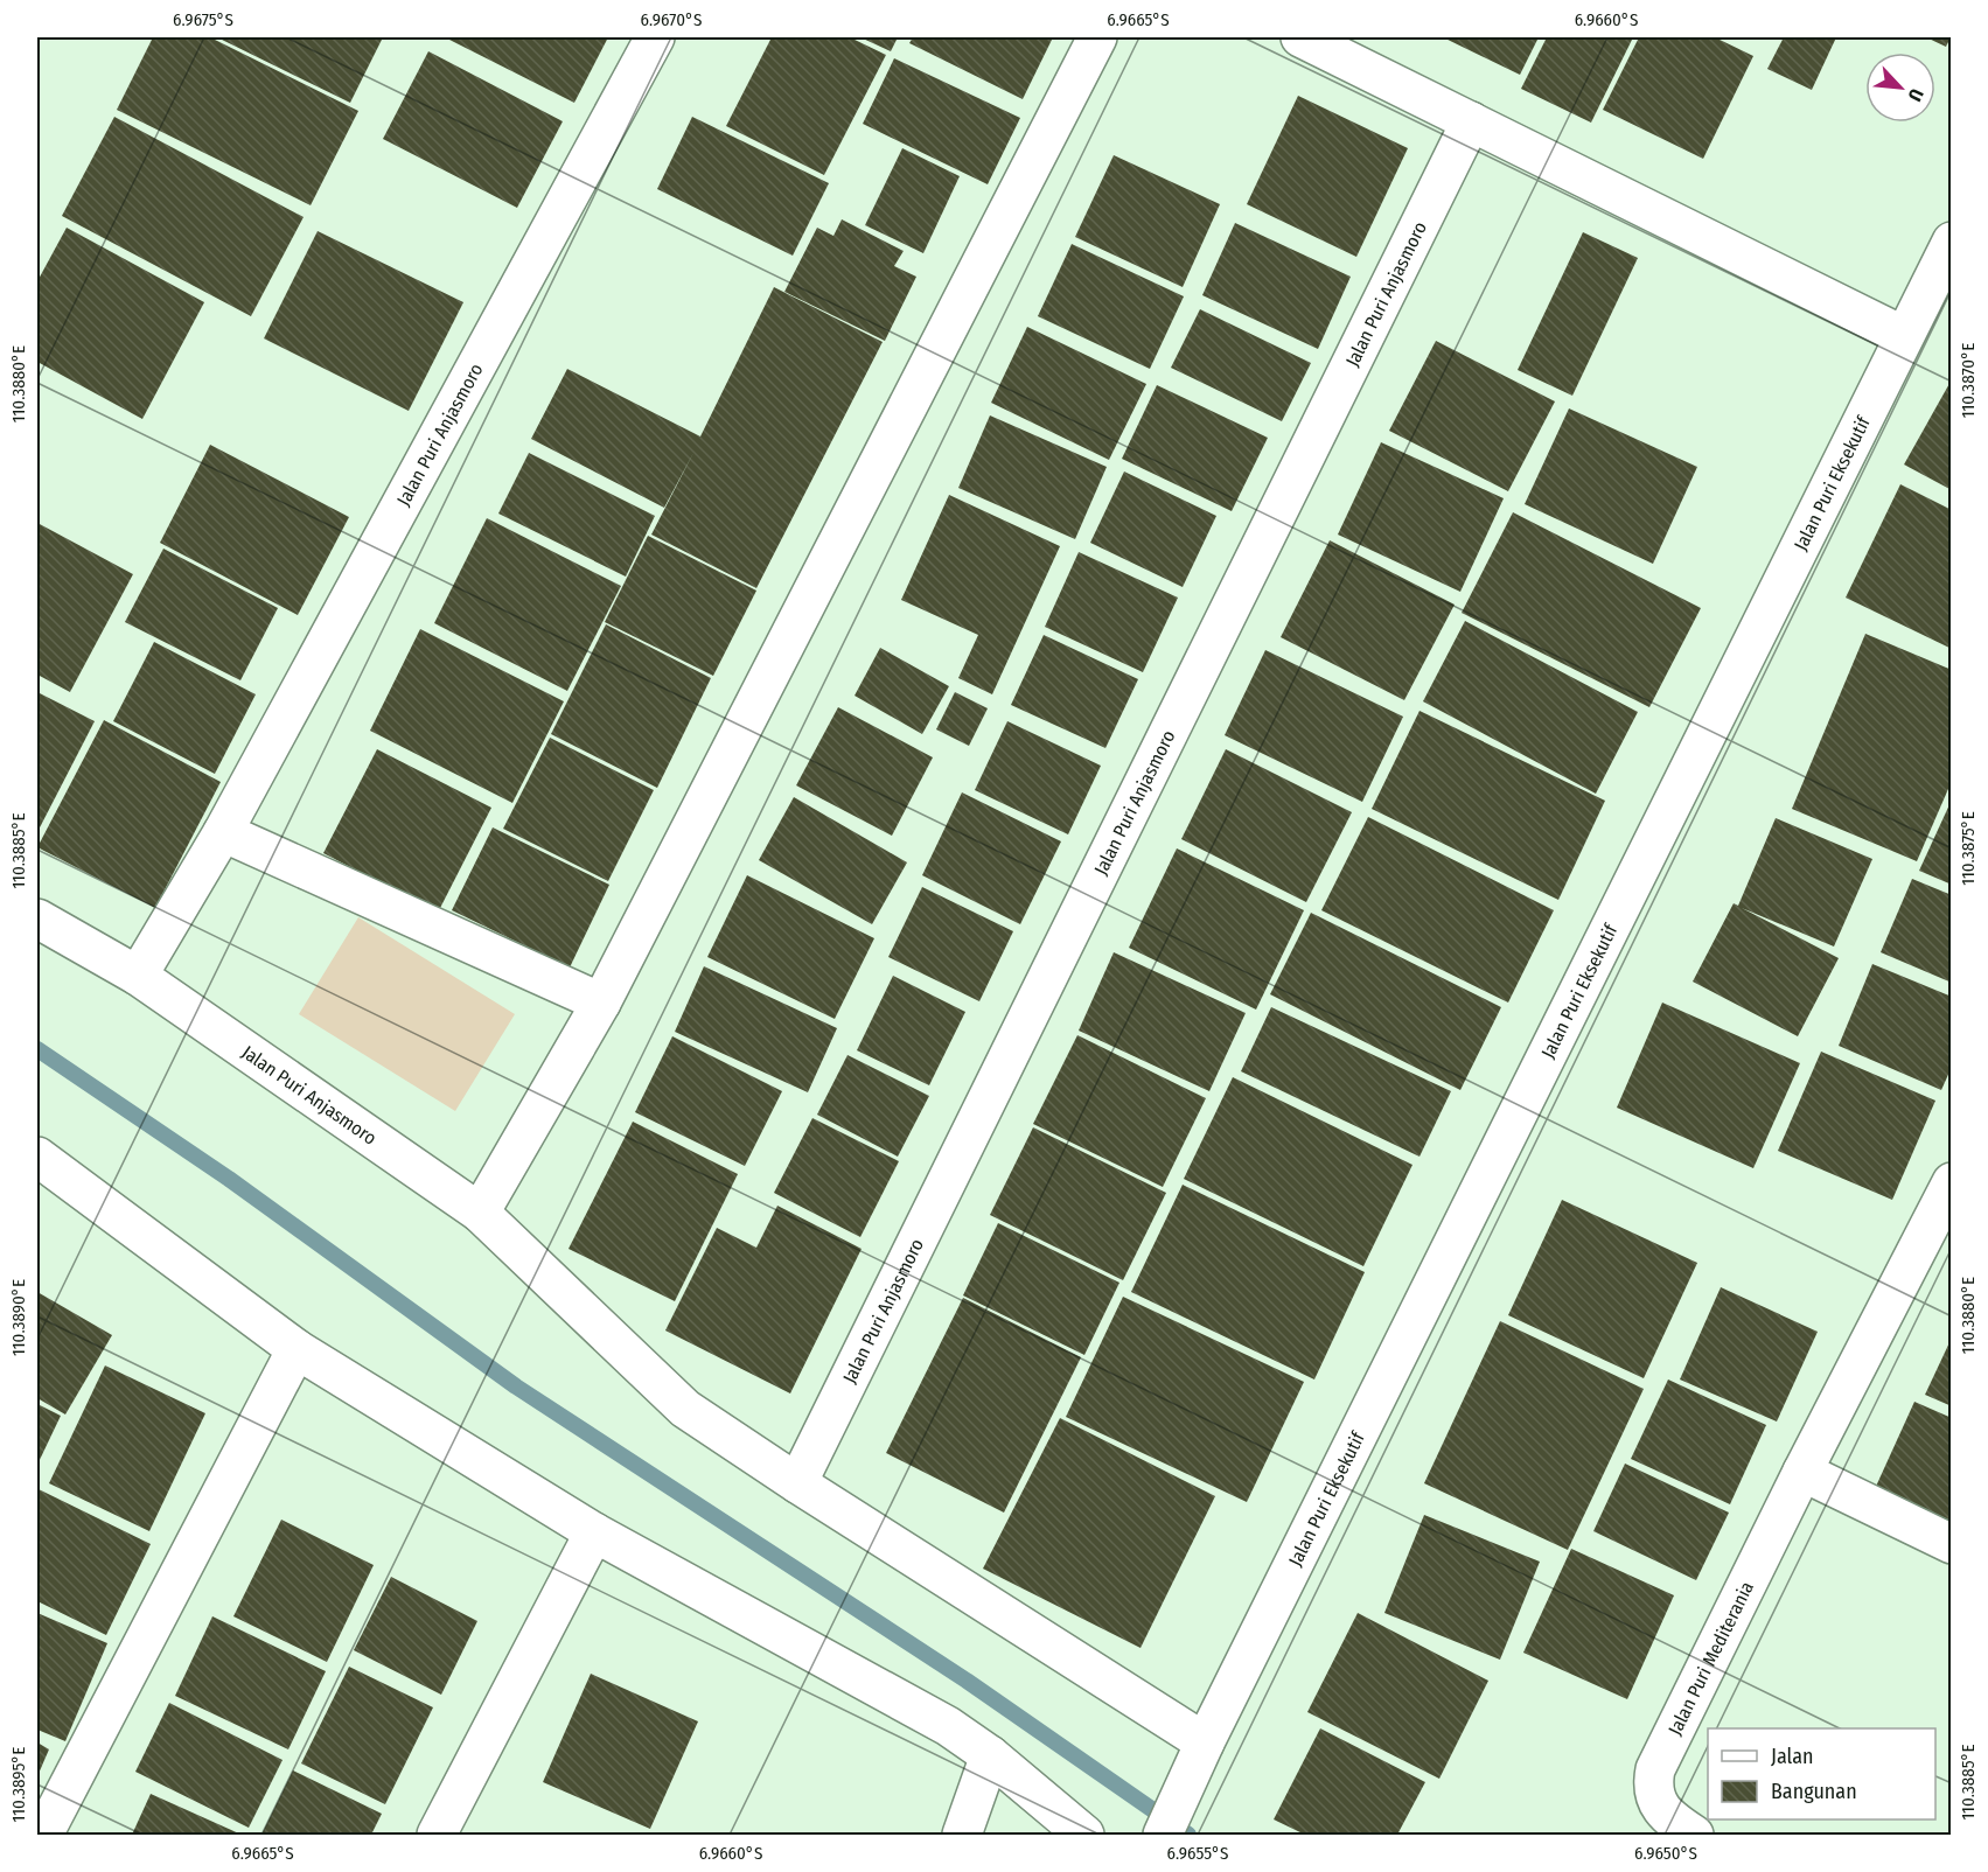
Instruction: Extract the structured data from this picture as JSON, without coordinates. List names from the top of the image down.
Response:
{
  "streets": {
    "street": ["Jalan Puri Anjasmoro", "Jalan Puri Eksekutif", "Jalan Puri Mediterania"]
  },
  "crossings": [
    ["Jalan Puri Anjasmoro", "Jalan Puri Eksekutif"]
  ],
  "legend": ["Jalan", "Bangunan"],
  "north": "bottom right",
  "coordinates": [
    "6.9675°S",
    "6.9670°S",
    "6.9665°S",
    "6.9660°S",
    "110.3870°E",
    "110.3880°E",
    "110.3875°E",
    "110.3885°E",
    "110.3890°E",
    "110.3895°E",
    "6.9655°S",
    "6.9650°S"
  ]
}
